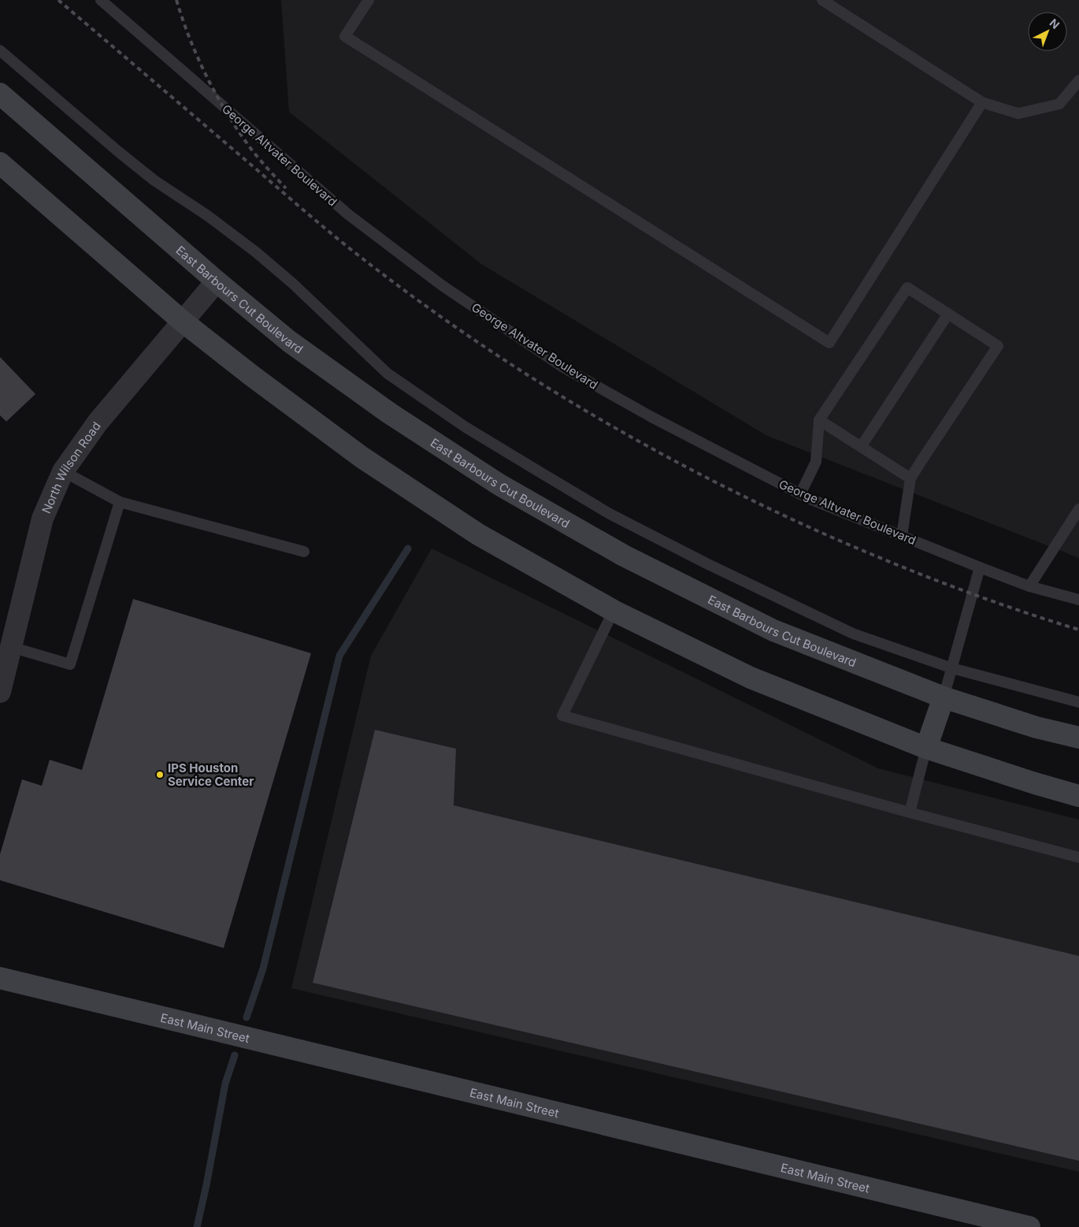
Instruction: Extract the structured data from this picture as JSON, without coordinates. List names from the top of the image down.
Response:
{
  "streets": {
    "street": ["East Barbours Cut Boulevard", "North Wilson Road", "East Main Street"],
    "lane": ["George Altvater Boulevard"]
  },
  "crossings": [
    ["East Barbours Cut Boulevard", "North Wilson Road"]
  ],
  "places": ["IPS Houston Service Center"],
  "north": "top right"
}
